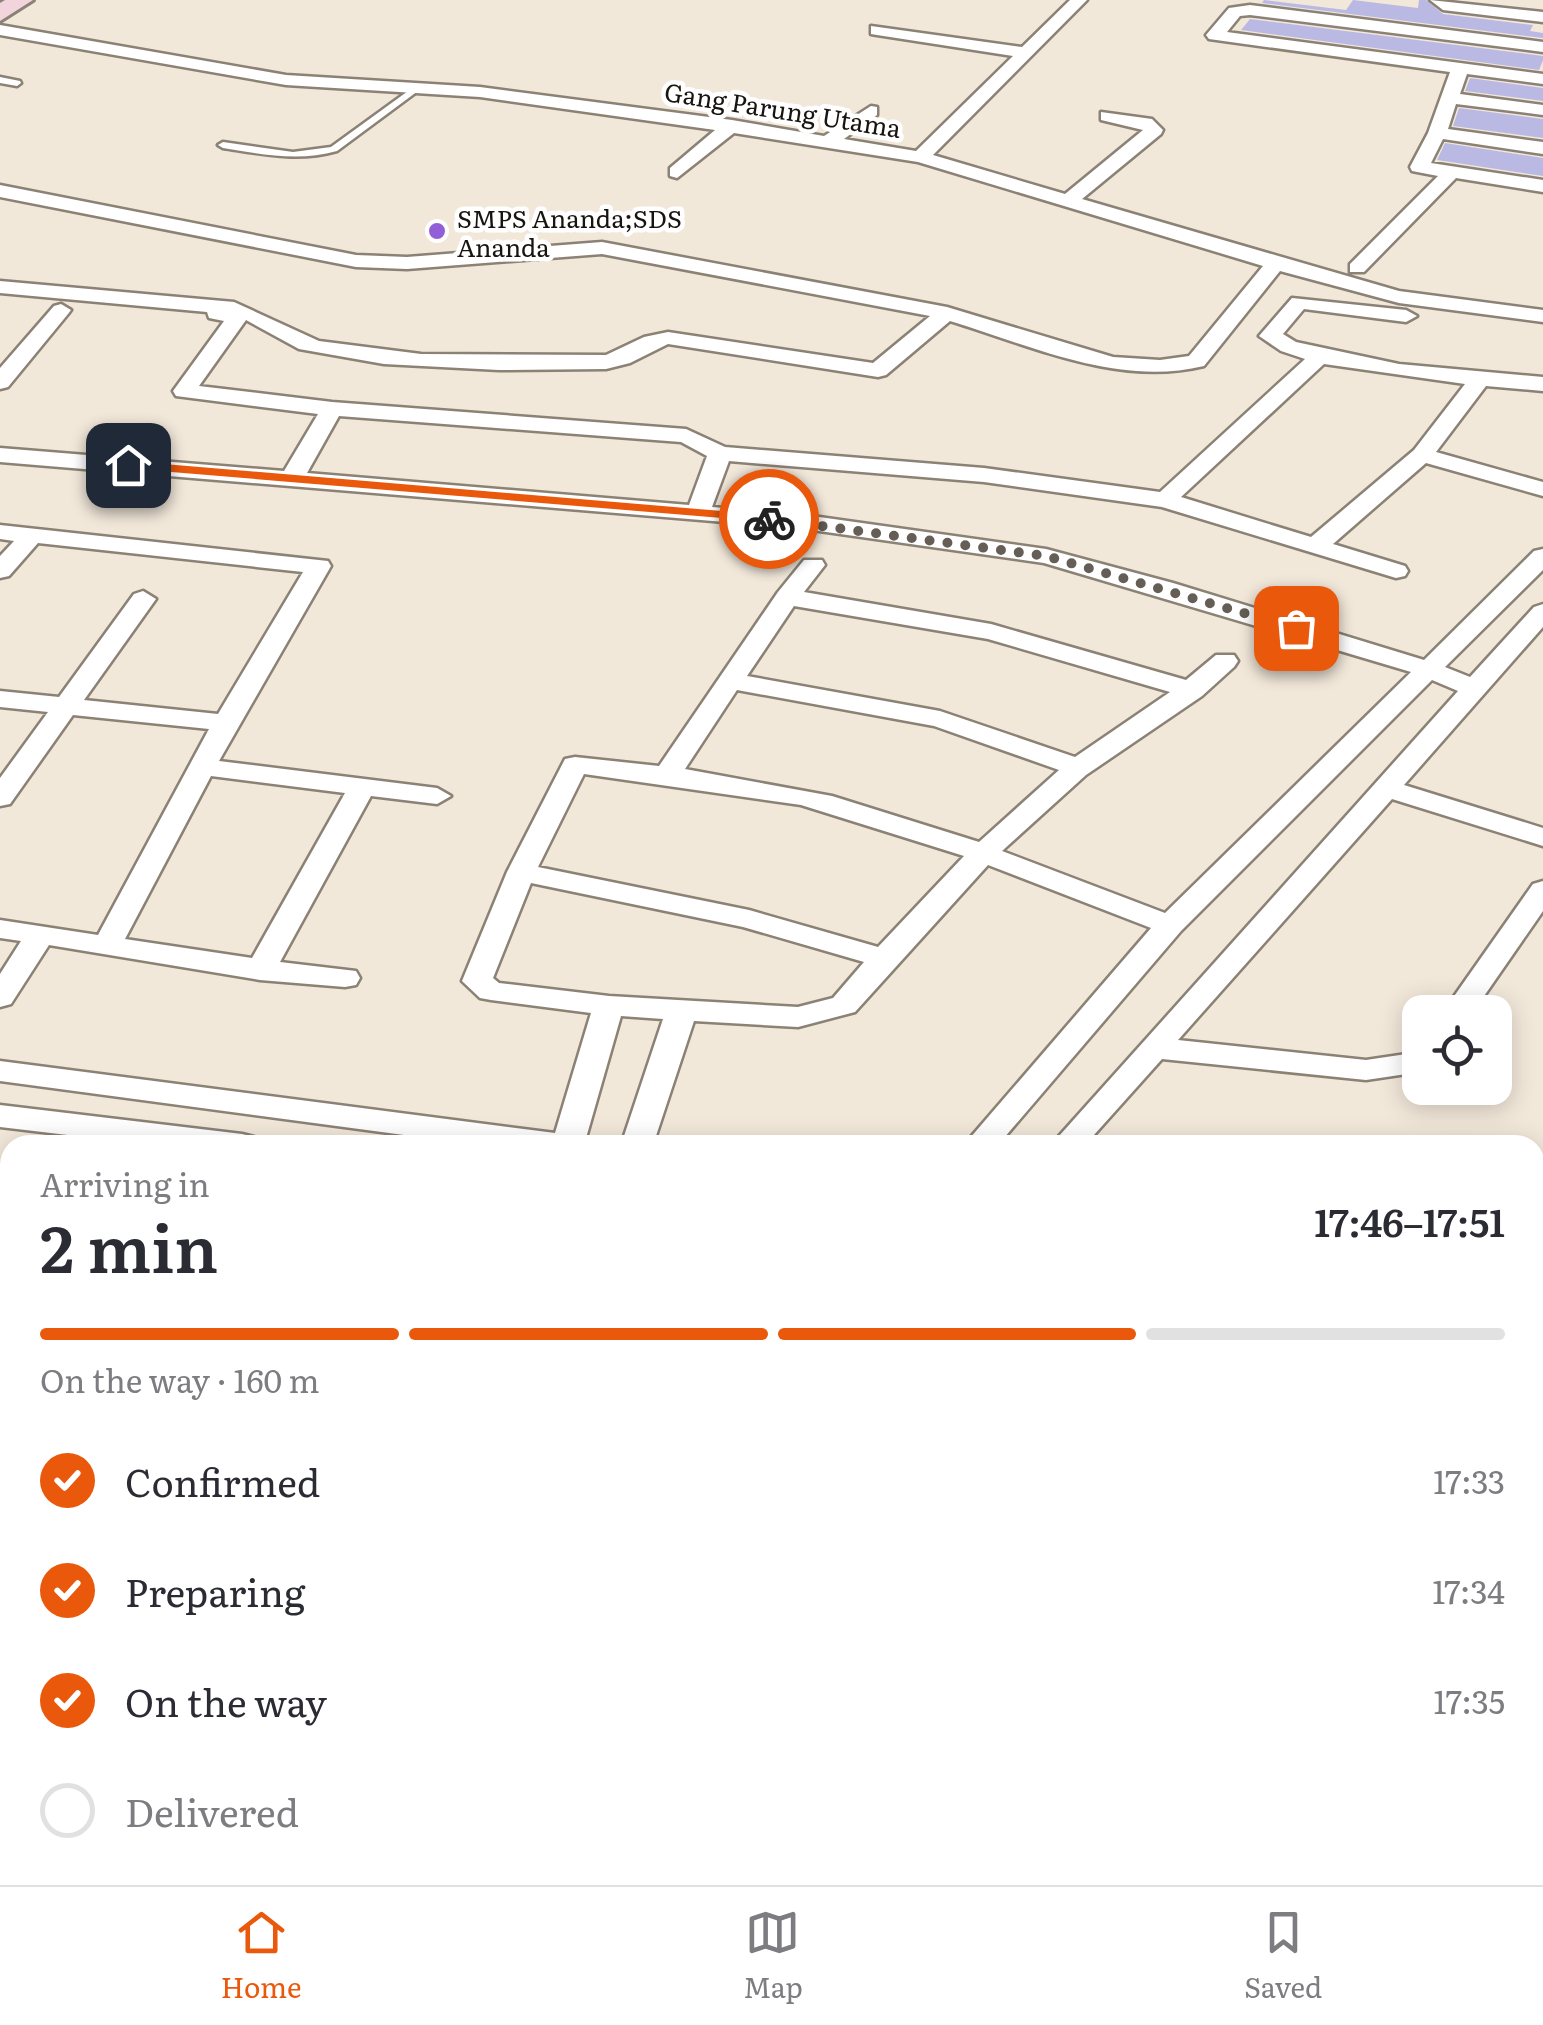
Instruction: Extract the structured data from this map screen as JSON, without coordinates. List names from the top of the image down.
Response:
{
  "streets": {
    "street": ["Gang Parung Utama"]
  },
  "places": ["SMPS Ananda;SDS Ananda"],
  "page": {
    "heading": ["2 min", "Arriving in", "17:46–17:51"],
    "bar": "On the way · 160 m",
    "list": [
      ["Confirmed", "17:33"],
      ["Preparing", "17:34"],
      ["On the way", "17:35"],
      "Delivered"
    ],
    "tabs": ["Home", "Map", "Saved"]
  }
}
